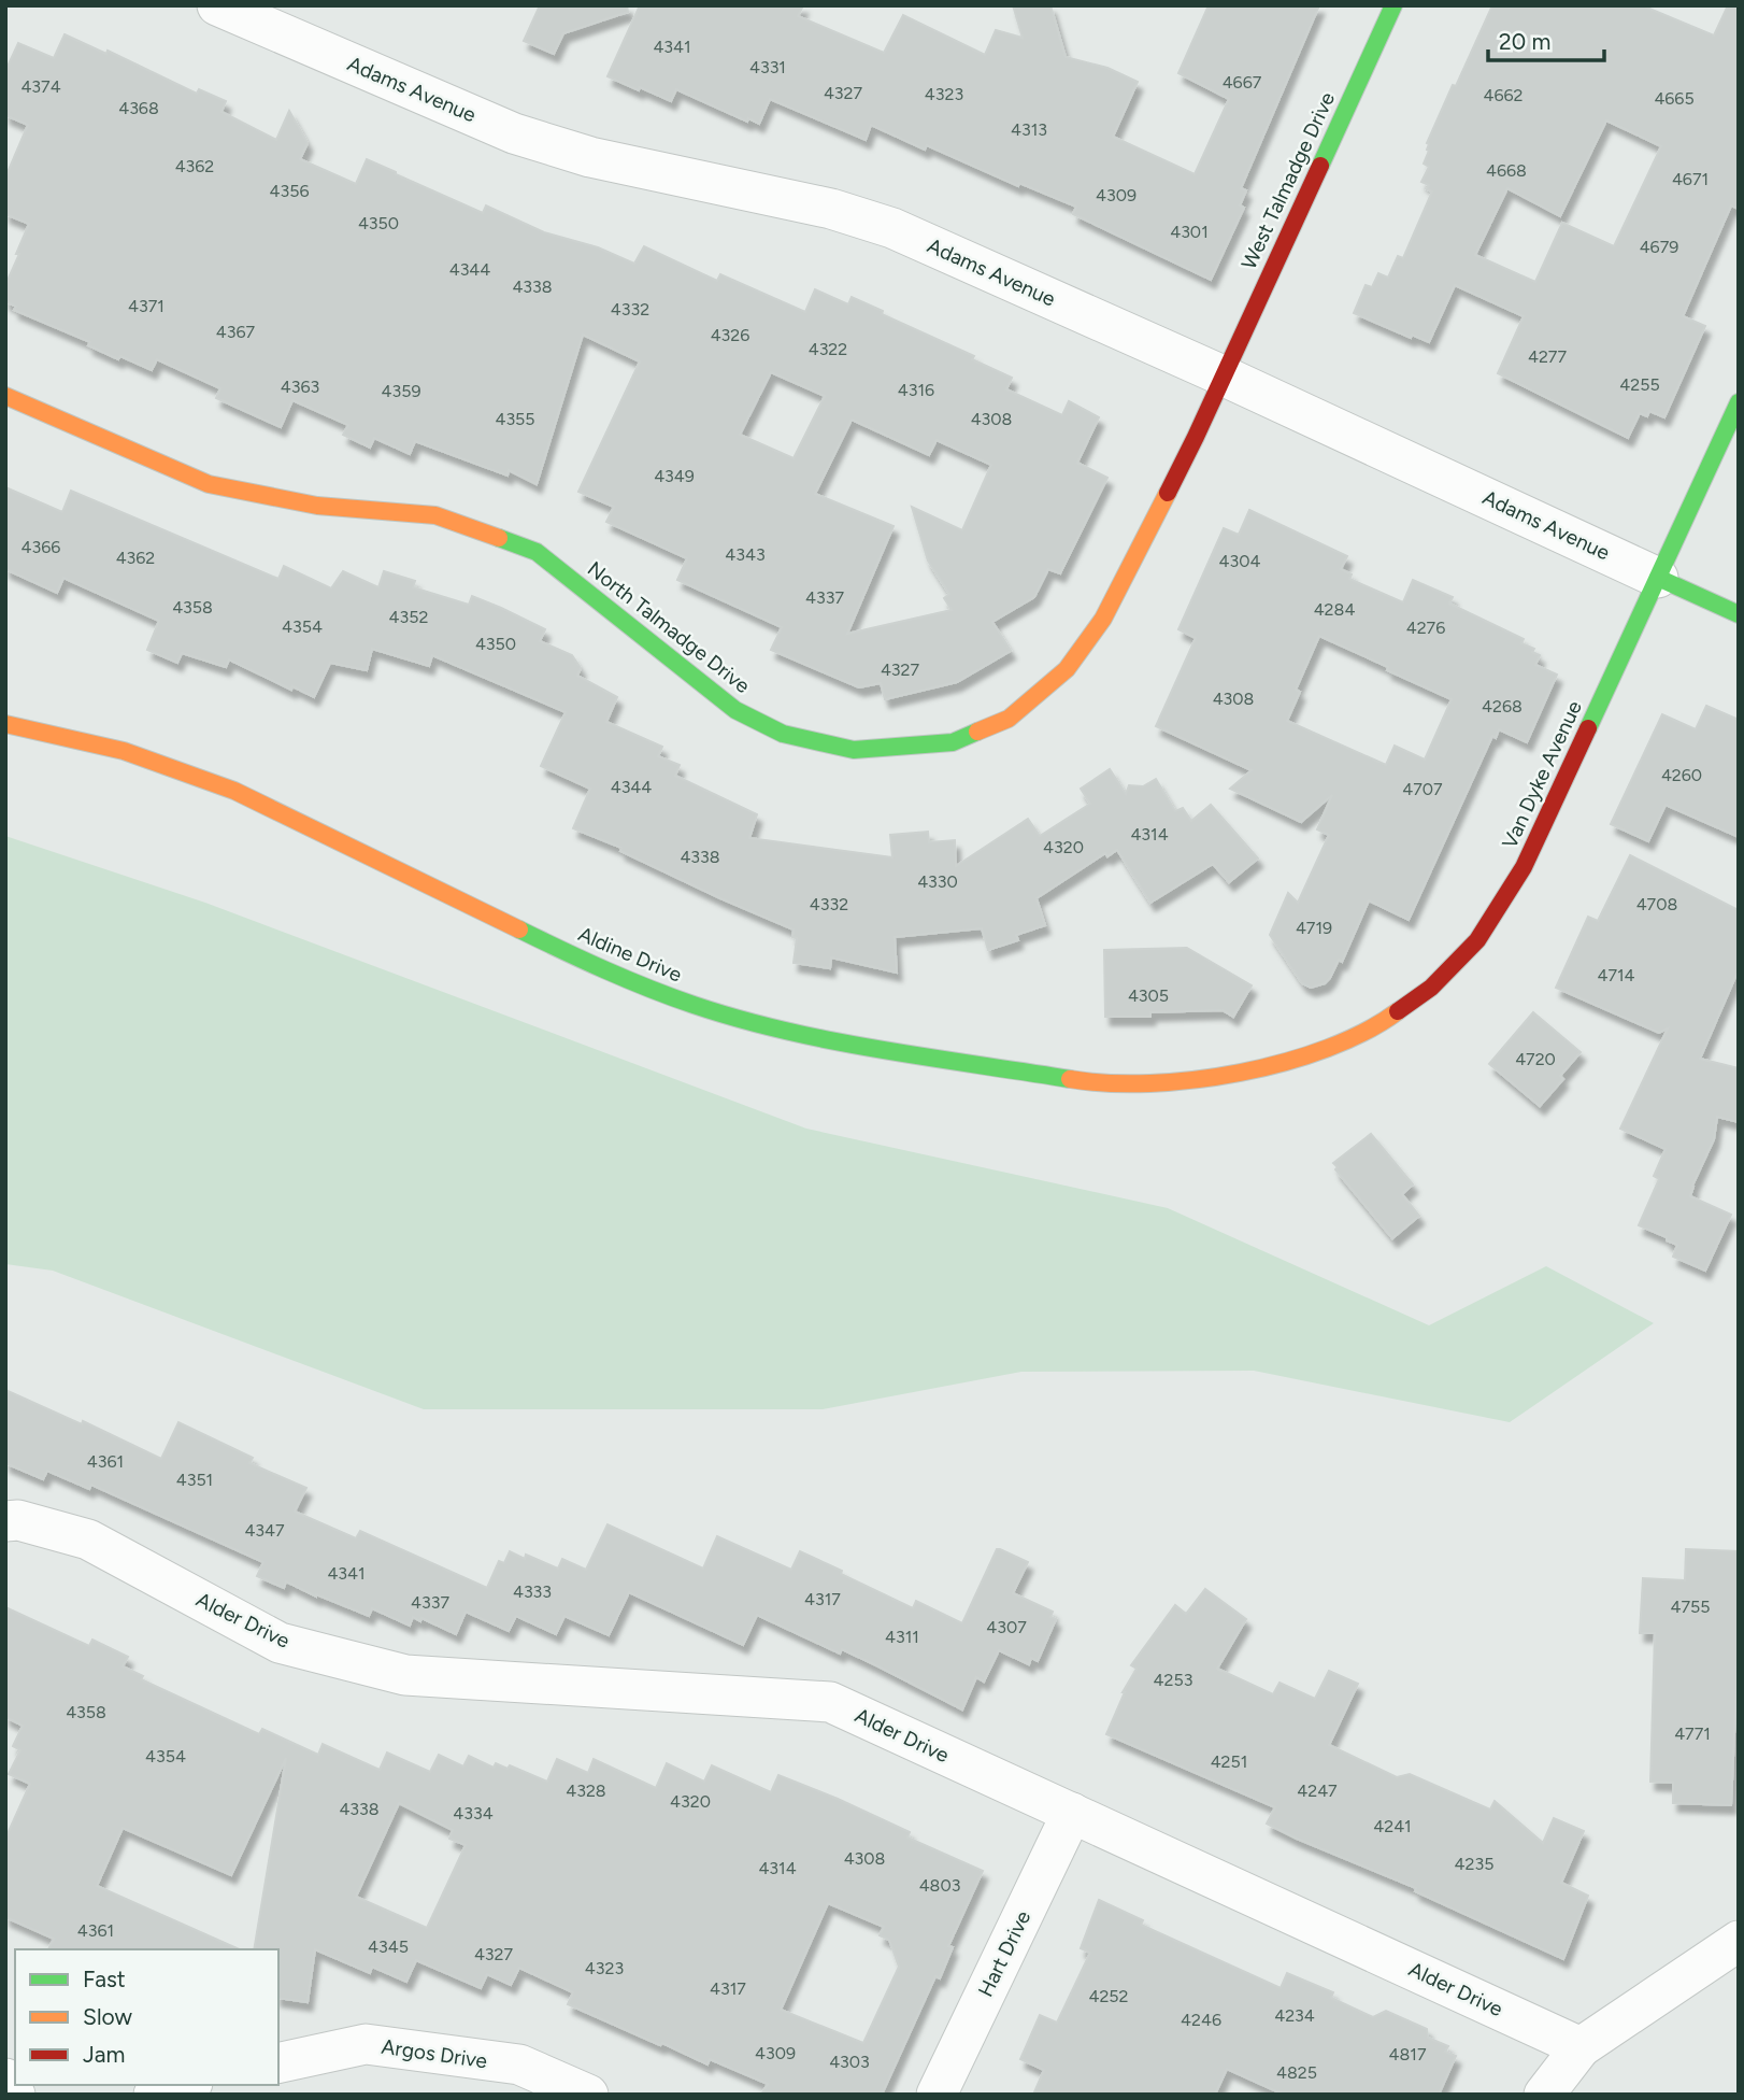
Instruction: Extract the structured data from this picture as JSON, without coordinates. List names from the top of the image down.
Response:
{
  "streets": {
    "street": [
      "Adams Avenue",
      "West Talmadge Drive",
      "North Talmadge Drive",
      "Van Dyke Avenue",
      "Aldine Drive",
      "Alder Drive",
      "Hart Drive",
      "Argos Drive"
    ]
  },
  "crossings": [
    ["Adams Avenue", "West Talmadge Drive"],
    ["Adams Avenue", "North Talmadge Drive"],
    ["Adams Avenue", "Van Dyke Avenue"],
    ["West Talmadge Drive", "North Talmadge Drive"],
    ["Van Dyke Avenue", "Aldine Drive"],
    ["Alder Drive", "Hart Drive"]
  ],
  "house_numbers": [
    "4341",
    "4331",
    "4667",
    "4374",
    "4327",
    "4323",
    "4662",
    "4665",
    "4368",
    "4313",
    "4362",
    "4668",
    "4671",
    "4356",
    "4309",
    "4350",
    "4301",
    "4679",
    "4344",
    "4338",
    "4371",
    "4332",
    "4367",
    "4326",
    "4322",
    "4277",
    "4255",
    "4363",
    "4316",
    "4359",
    "4355",
    "4308",
    "4349",
    "4366",
    "4343",
    "4362",
    "4304",
    "4337",
    "4358",
    "4284",
    "4352",
    "4354",
    "4276",
    "4350",
    "4327",
    "4308",
    "4268",
    "4260",
    "4344",
    "4707",
    "4314",
    "4320",
    "4338",
    "4330",
    "4332",
    "4708",
    "4719",
    "4714",
    "4305",
    "4720",
    "4361",
    "4351",
    "4347",
    "4341",
    "4333",
    "4317",
    "4337",
    "4755",
    "4307",
    "4311",
    "4253",
    "4358",
    "4771",
    "4354",
    "4251",
    "4328",
    "4247",
    "4320",
    "4338",
    "4334",
    "4241",
    "4308",
    "4235",
    "4314",
    "4803",
    "4361",
    "4345",
    "4327",
    "4323",
    "4317",
    "4252",
    "4234",
    "4246",
    "4309",
    "4817",
    "4303",
    "4825"
  ],
  "legend": ["Fast", "Slow", "Jam"],
  "scale_bar": "20 m"
}
